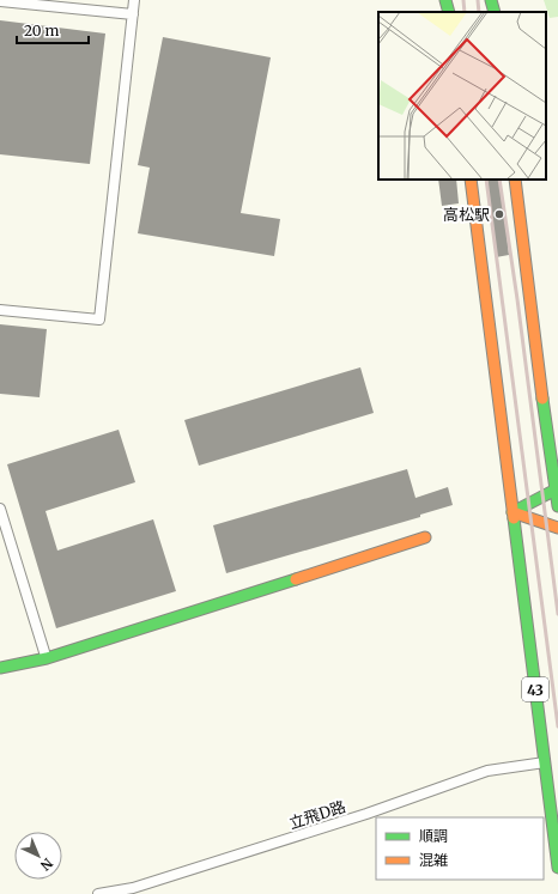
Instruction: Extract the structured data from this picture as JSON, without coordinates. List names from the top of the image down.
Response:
{
  "streets": {
    "main road": ["43"],
    "lane": ["立飛D路"]
  },
  "crossings": [
    ["43", "立飛D路"]
  ],
  "places": ["高松駅"],
  "legend": ["順調", "混雑"],
  "scale_bar": "20 m",
  "north": "bottom right"
}
